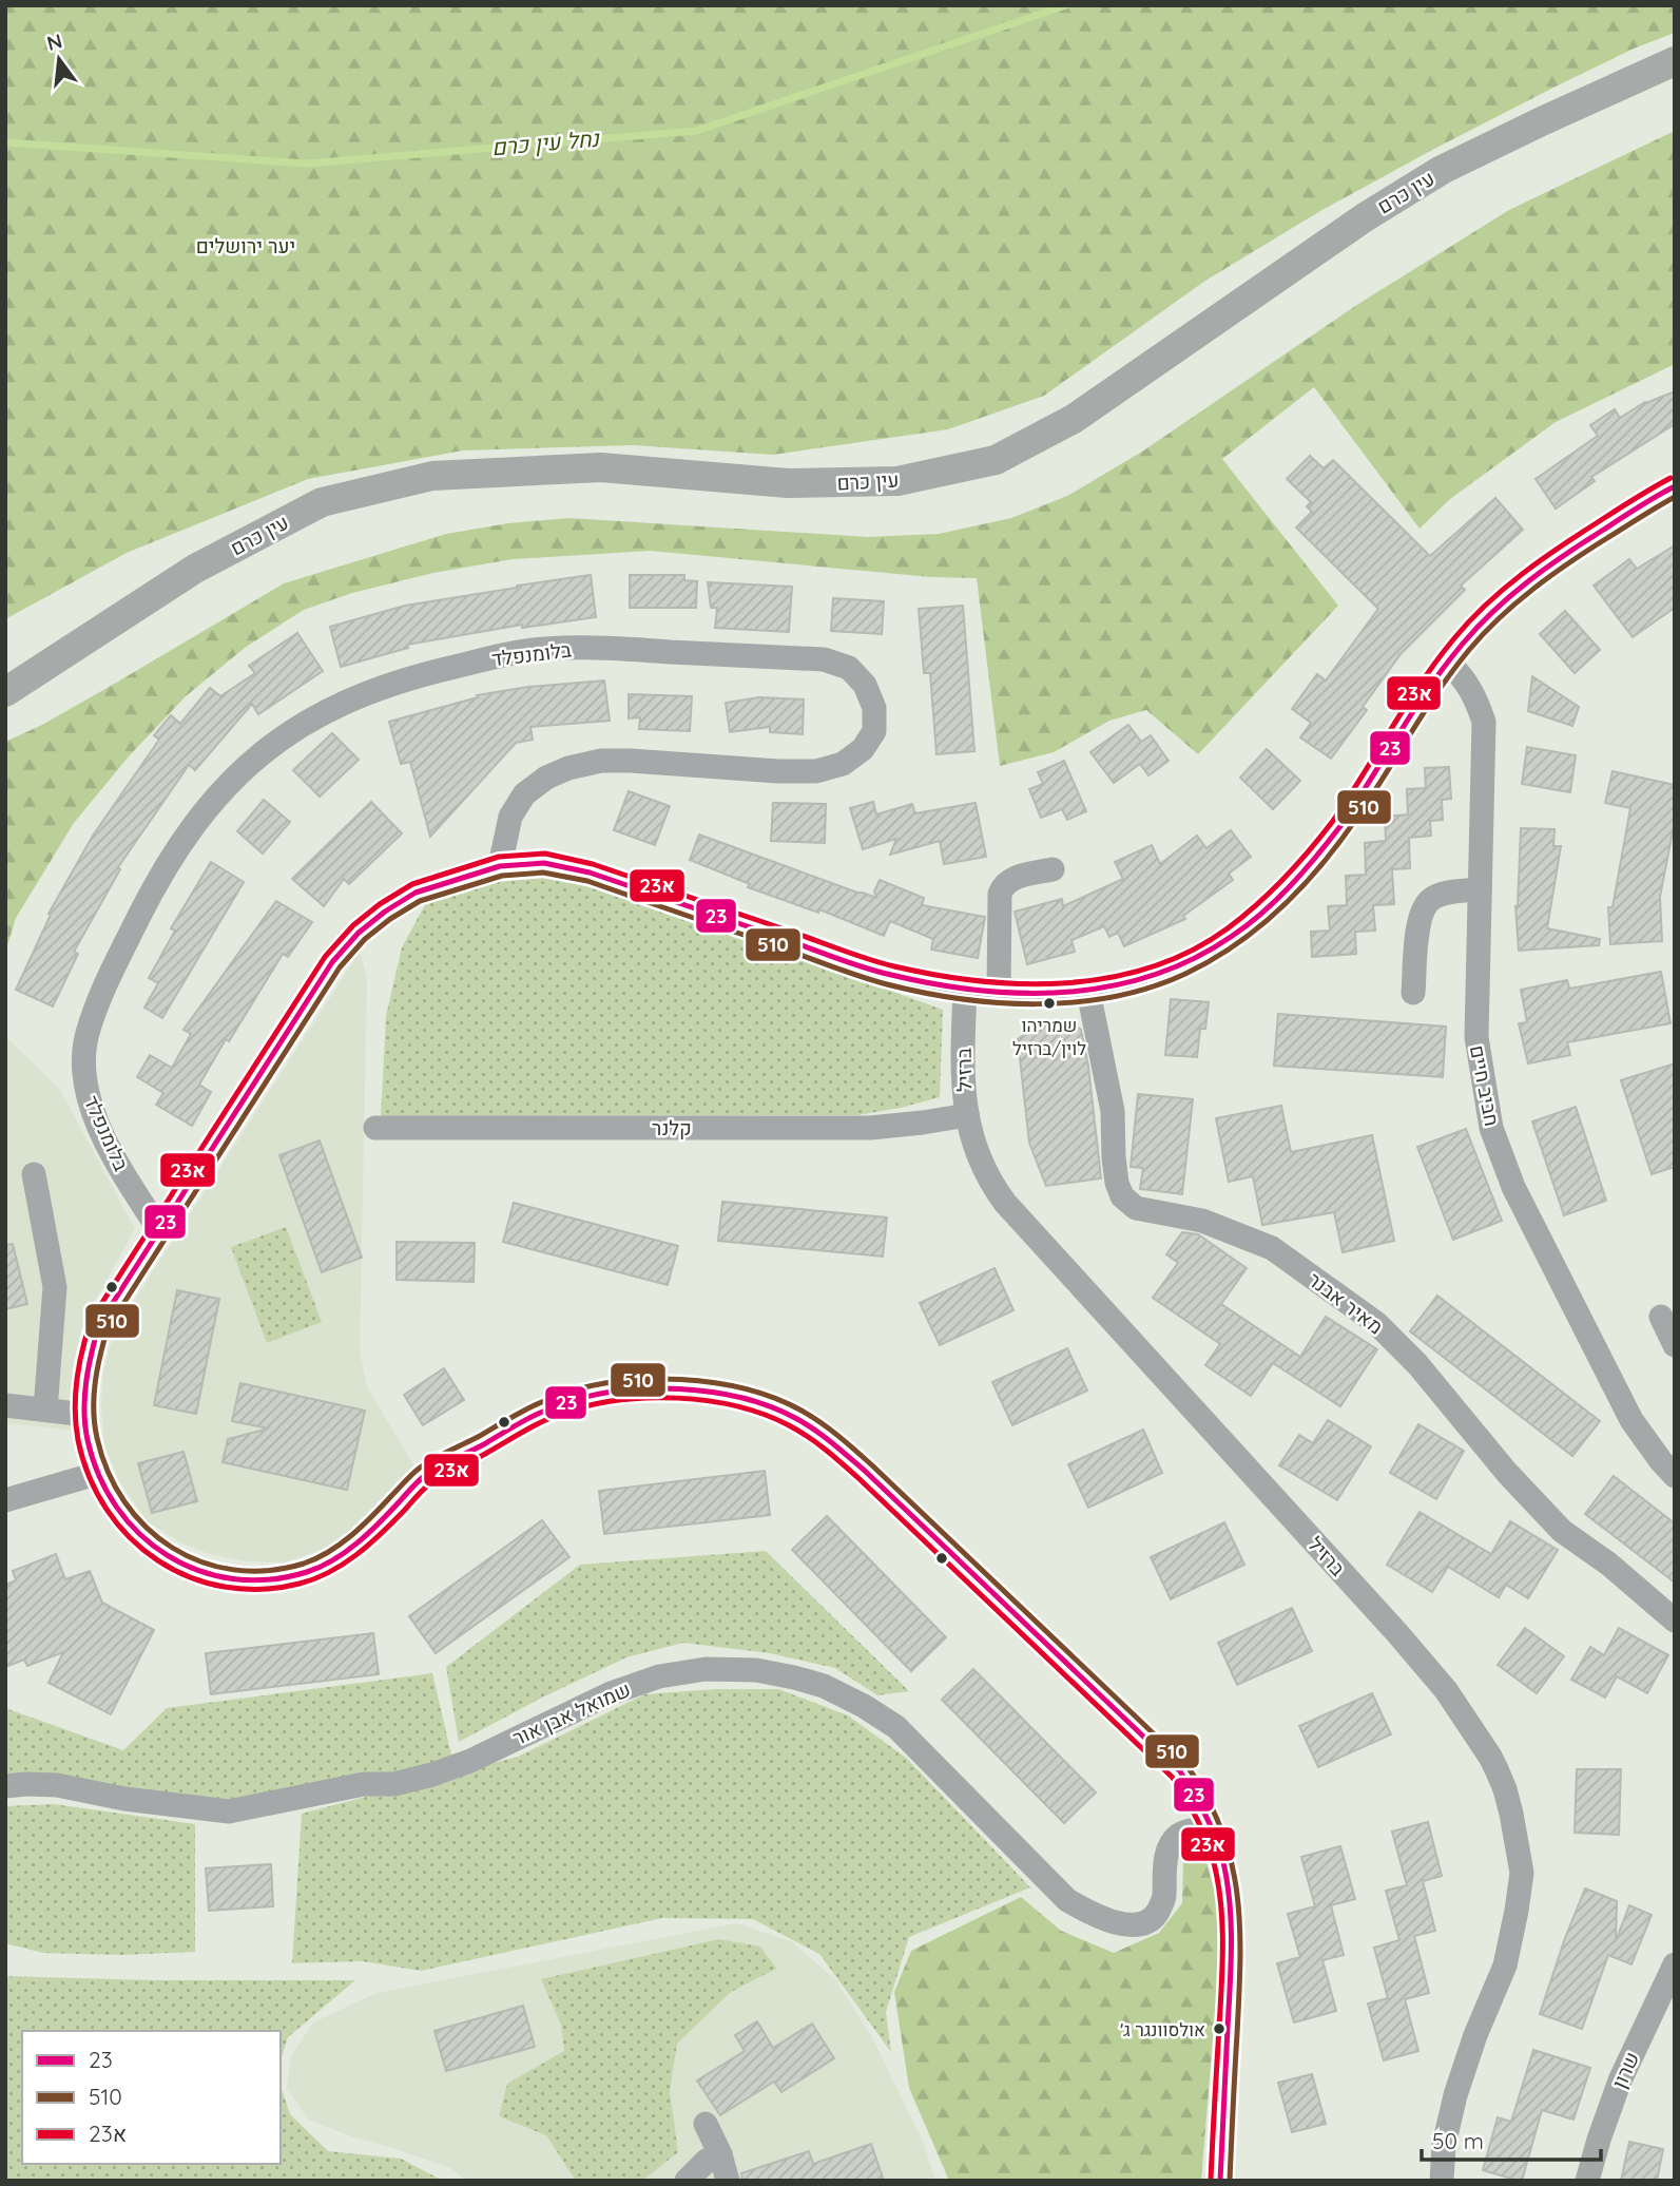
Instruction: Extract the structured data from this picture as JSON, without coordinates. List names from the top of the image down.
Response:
{
  "streets": {
    "main road": ["עין כרם"],
    "street": [
      "בלומנפלד",
      "ברזיל",
      "חביב חיים",
      "קלנר",
      "מאיר אבנר",
      "שמואל אבן אור",
      "שרון"
    ]
  },
  "crossings": [
    ["ברזיל", "קלנר"]
  ],
  "water": ["נחל עין כרם"],
  "parks": ["יער ירושלים"],
  "places": ["שמריהו לוין/ברזיל", "אולסוונגר ג׳"],
  "lines": ["transit line 23א", "transit line 23", "transit line 510"],
  "legend": ["23", "510", "23א"],
  "scale_bar": "50 m",
  "north": "top"
}
